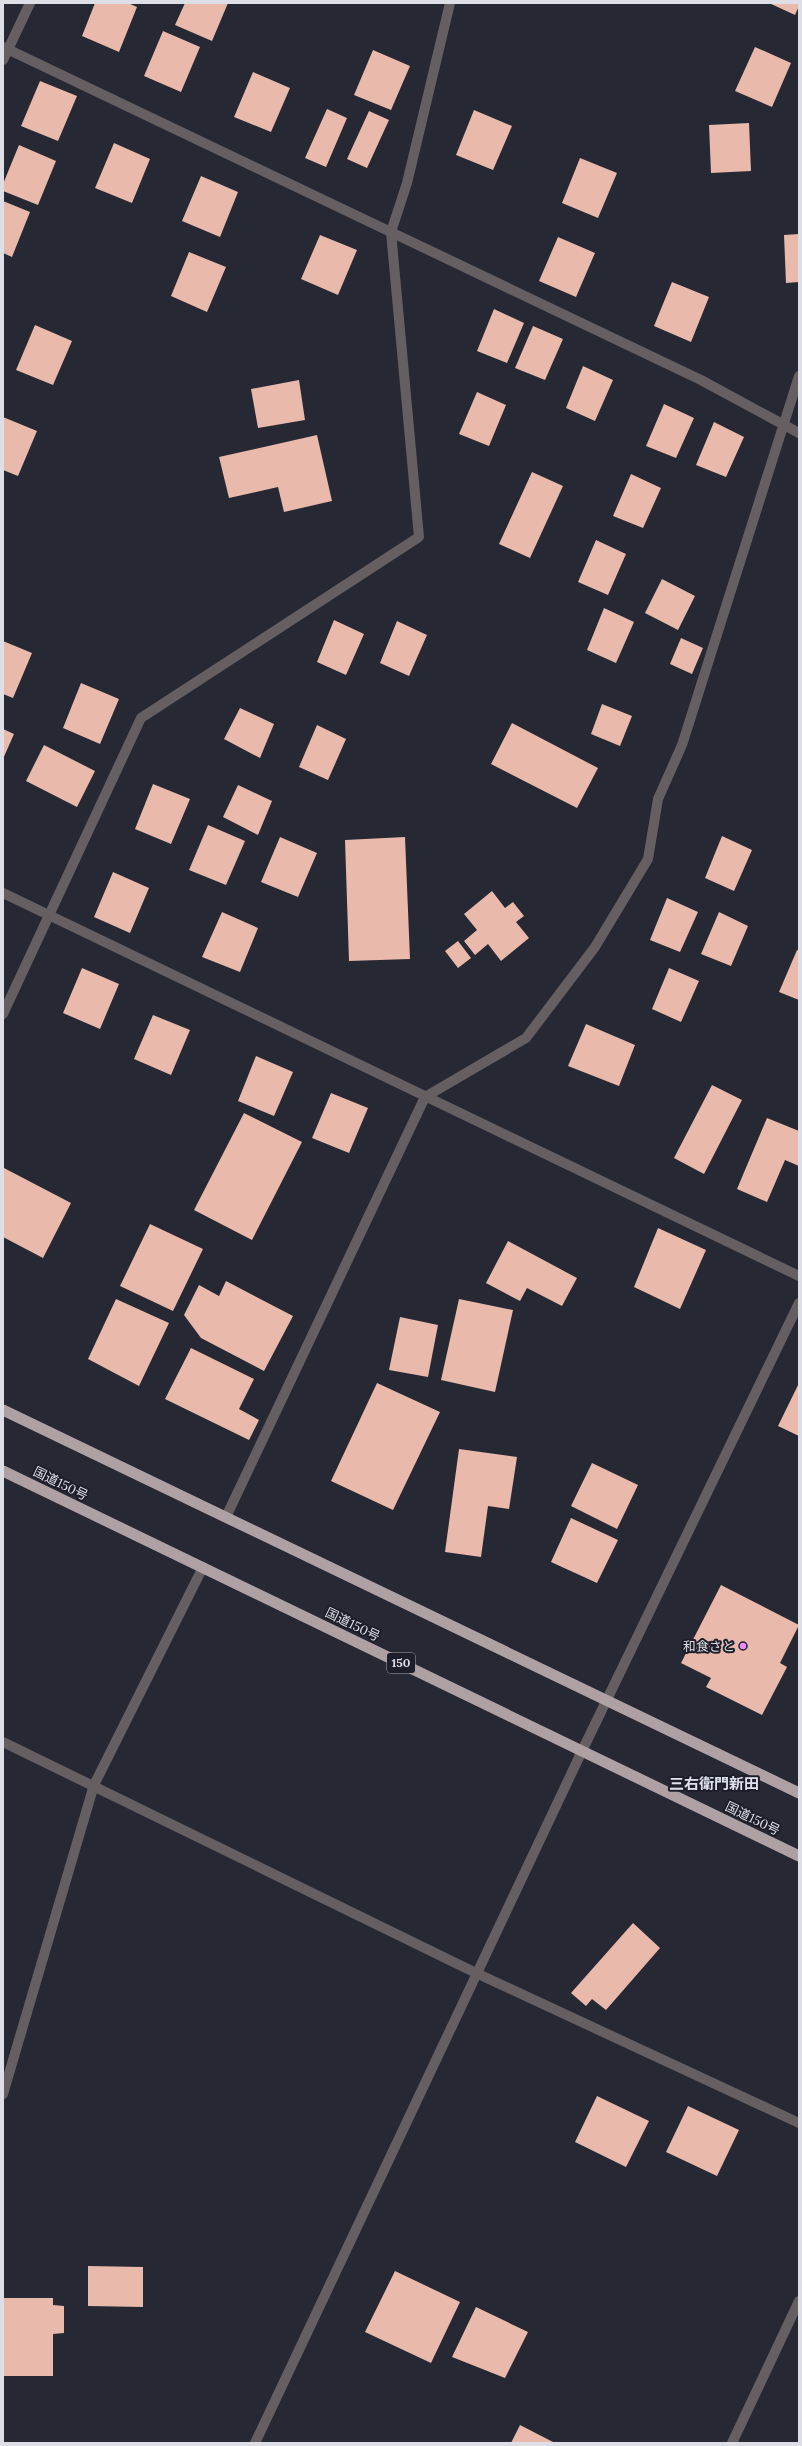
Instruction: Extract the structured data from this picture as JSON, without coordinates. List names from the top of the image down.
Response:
{
  "streets": {
    "highway": ["国道150号", "150"]
  },
  "districts": ["三右衛門新田"],
  "places": ["和食さと"]
}
